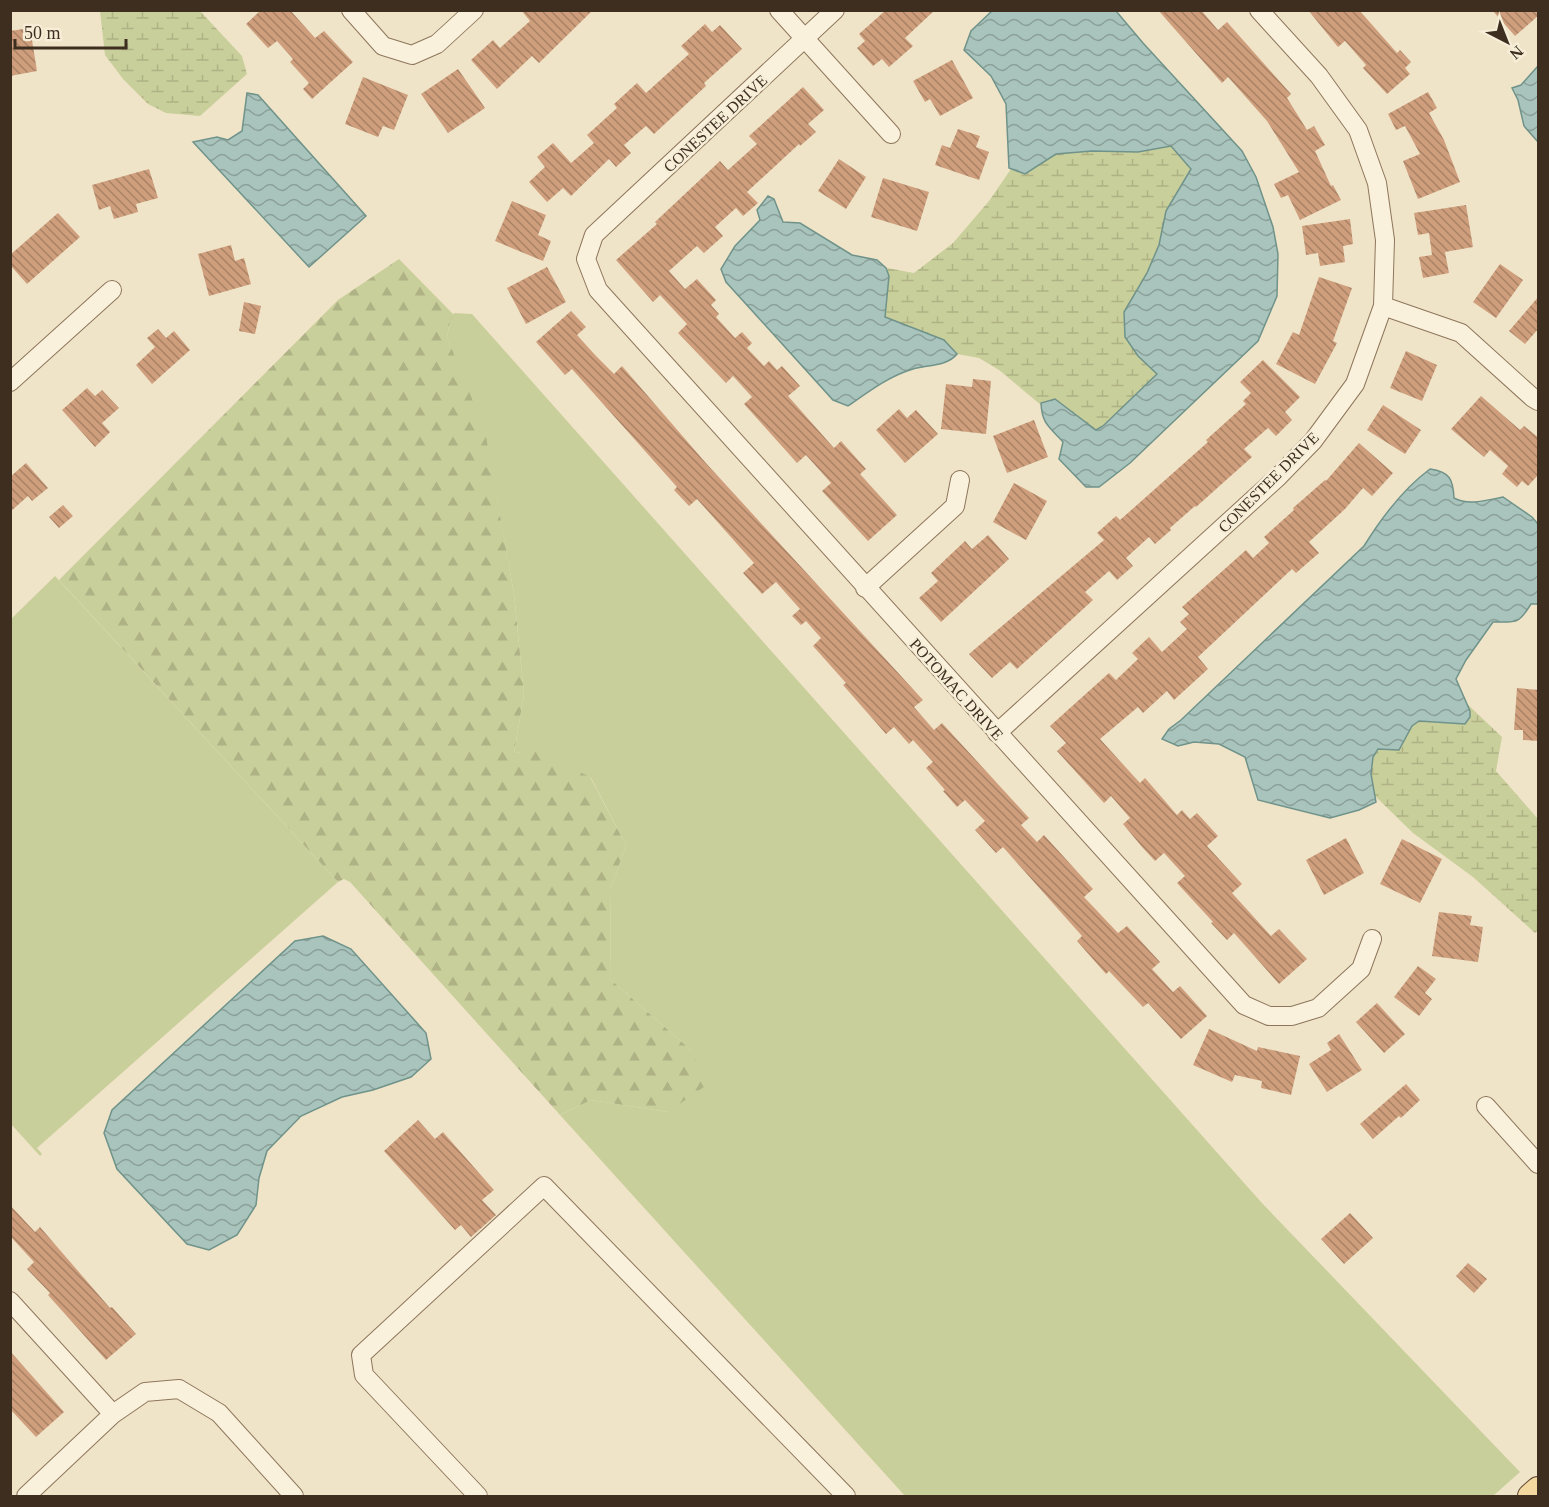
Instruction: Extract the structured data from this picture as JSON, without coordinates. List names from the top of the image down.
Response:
{
  "streets": {
    "street": ["CONESTEE DRIVE", "POTOMAC DRIVE"]
  },
  "crossings": [
    ["CONESTEE DRIVE", "POTOMAC DRIVE"]
  ],
  "scale_bar": "50 m",
  "north": "bottom right"
}
